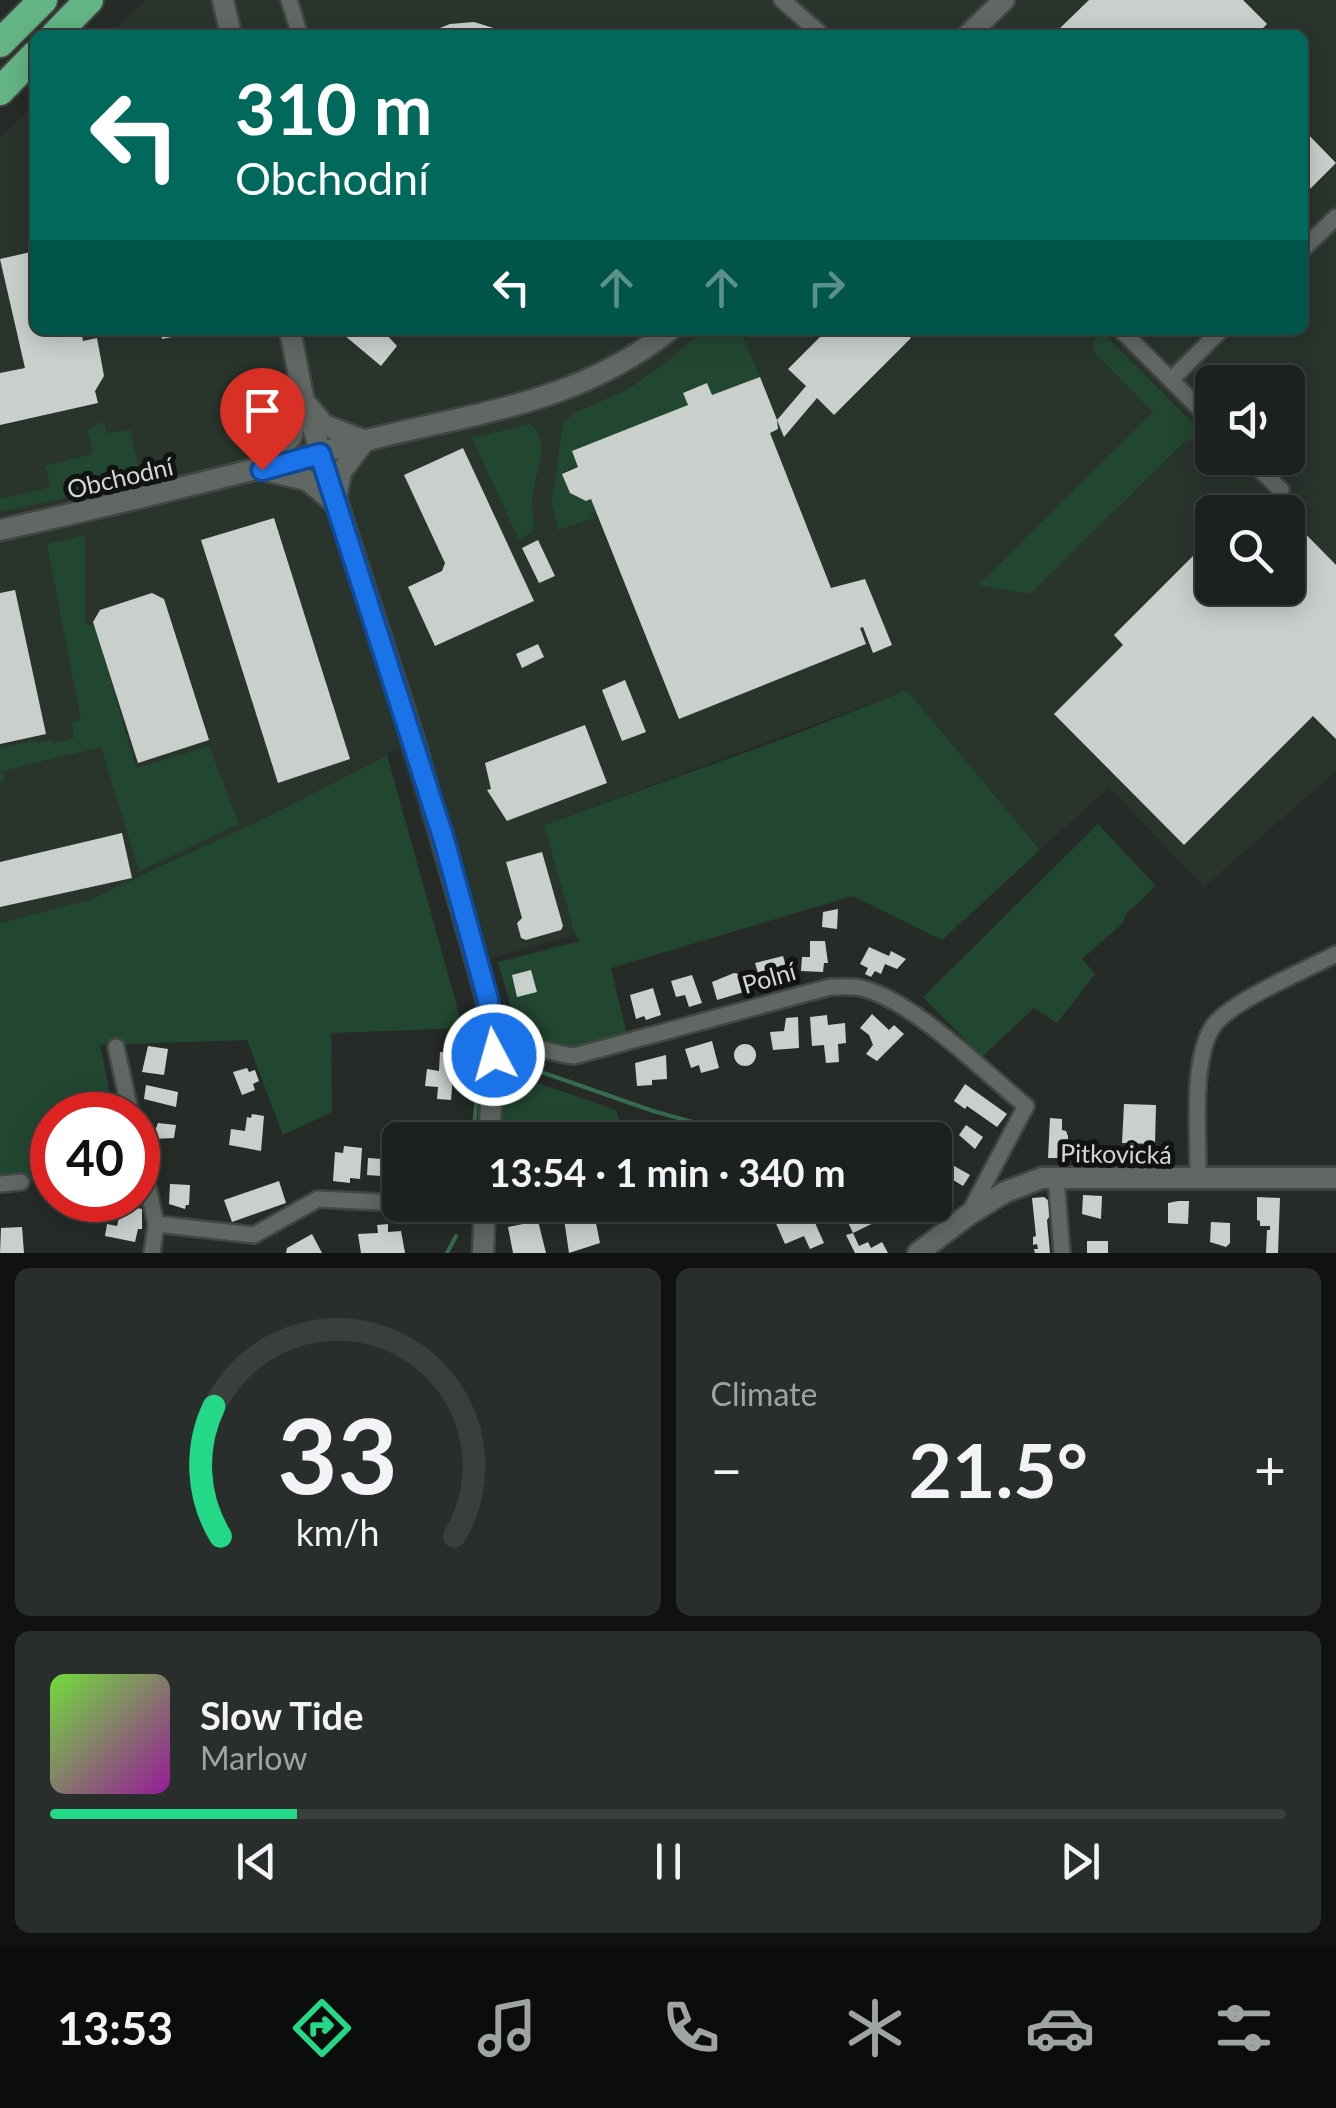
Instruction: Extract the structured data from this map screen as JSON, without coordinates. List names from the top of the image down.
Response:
{
  "streets": {
    "street": ["Obchodní", "Polní", "Pitkovická"]
  },
  "crossings": [
    ["Polní", "Pitkovická"]
  ],
  "page": {
    "turn": ["310 m", "Obchodní"],
    "limit": "40",
    "trip": "13:54 · 1 min · 340 m",
    "tile": "Climate",
    "heat": ["−", "21.5°", "+"],
    "song": ["Slow Tide", "Marlow"],
    "tabs": "13:53",
    "gauge": ["33", "km/h"]
  }
}
